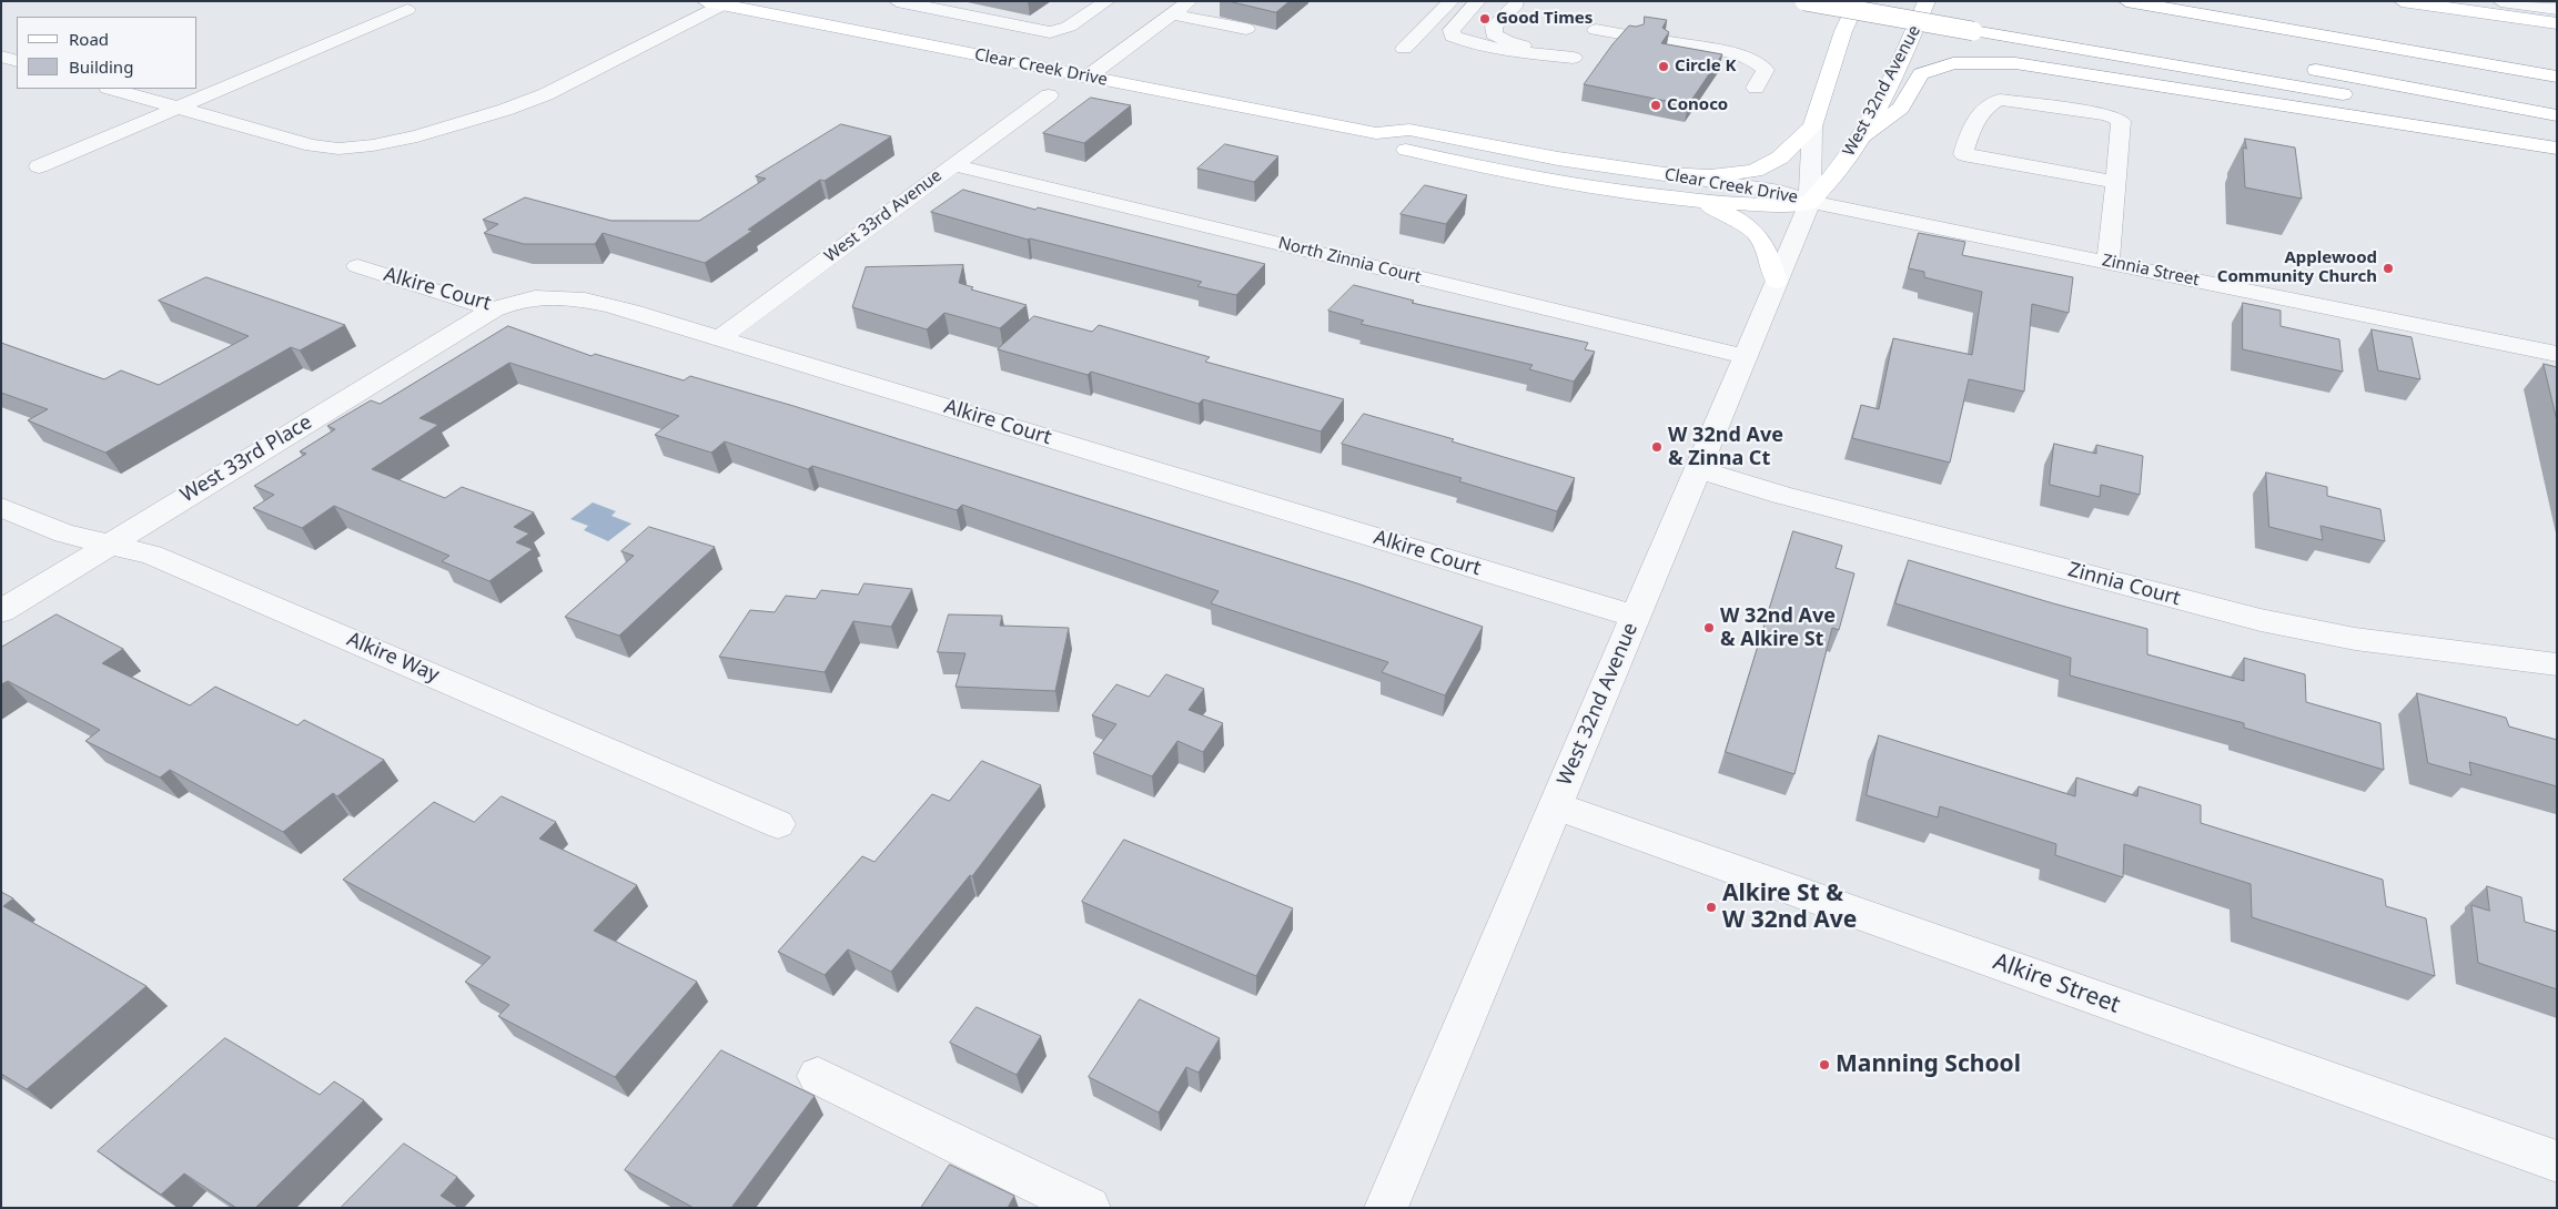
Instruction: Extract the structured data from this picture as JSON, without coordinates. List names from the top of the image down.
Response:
{
  "streets": {
    "main road": ["Clear Creek Drive", "West 32nd Avenue"],
    "street": [
      "West 33rd Avenue",
      "North Zinnia Court",
      "Zinnia Street",
      "Alkire Court",
      "West 33rd Place",
      "Zinnia Court",
      "Alkire Way",
      "Alkire Street"
    ]
  },
  "crossings": [
    ["Clear Creek Drive", "West 32nd Avenue"],
    ["Clear Creek Drive", "Zinnia Street"],
    ["West 32nd Avenue", "North Zinnia Court"],
    ["West 32nd Avenue", "Zinnia Street"],
    ["West 32nd Avenue", "Alkire Court"],
    ["West 32nd Avenue", "Zinnia Court"],
    ["West 32nd Avenue", "Alkire Street"],
    ["West 33rd Avenue", "North Zinnia Court"],
    ["West 33rd Avenue", "Alkire Court"],
    ["Alkire Court", "West 33rd Place"],
    ["West 33rd Place", "Alkire Way"]
  ],
  "places": [
    "Good Times",
    "Circle K",
    "Conoco",
    "Applewood Community Church",
    "W 32nd Ave & Zinna Ct",
    "W 32nd Ave & Alkire St",
    "Alkire St & W 32nd Ave",
    "Manning School"
  ],
  "legend": ["Road", "Building"]
}
